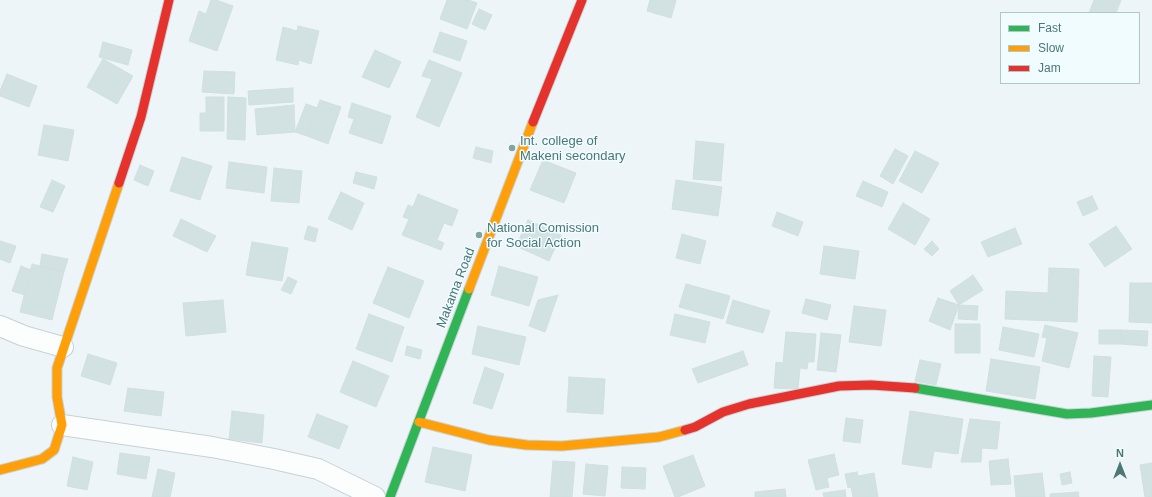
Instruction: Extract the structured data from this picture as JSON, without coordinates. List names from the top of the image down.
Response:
{
  "streets": {
    "street": ["Makama Road"]
  },
  "places": ["Int. college of Makeni secondary", "National Comission for Social Action"],
  "legend": ["Fast", "Slow", "Jam"],
  "north": "top"
}
